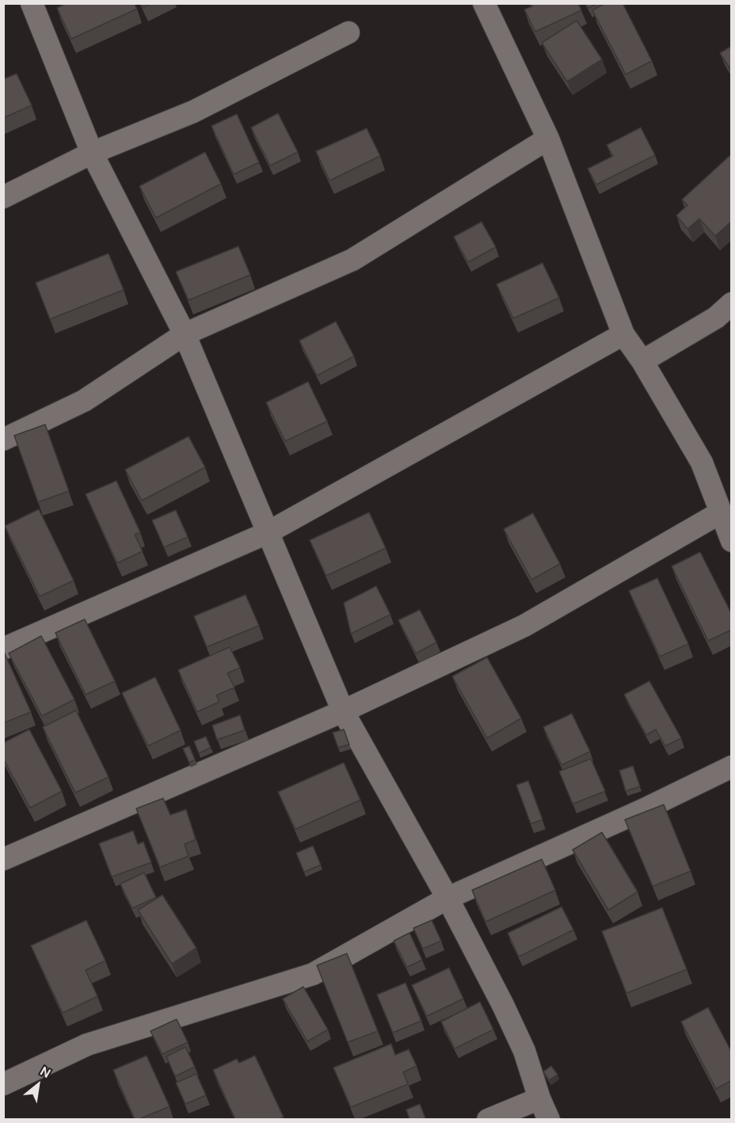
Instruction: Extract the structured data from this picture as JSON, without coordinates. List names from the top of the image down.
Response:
{
  "north": "top right"
}
